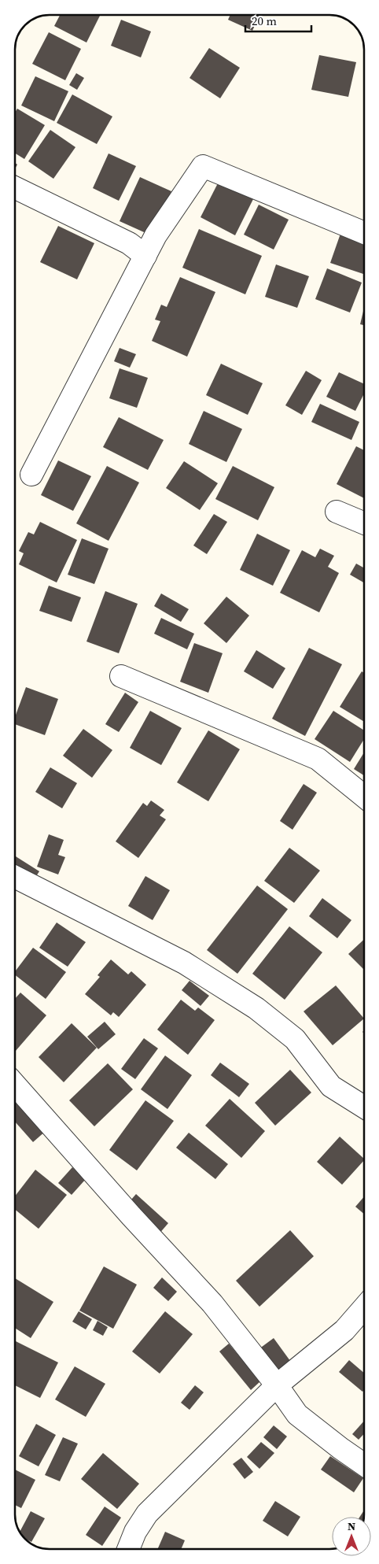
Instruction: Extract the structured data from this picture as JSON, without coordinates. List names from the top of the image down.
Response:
{
  "scale_bar": "20 m",
  "north": "top"
}
